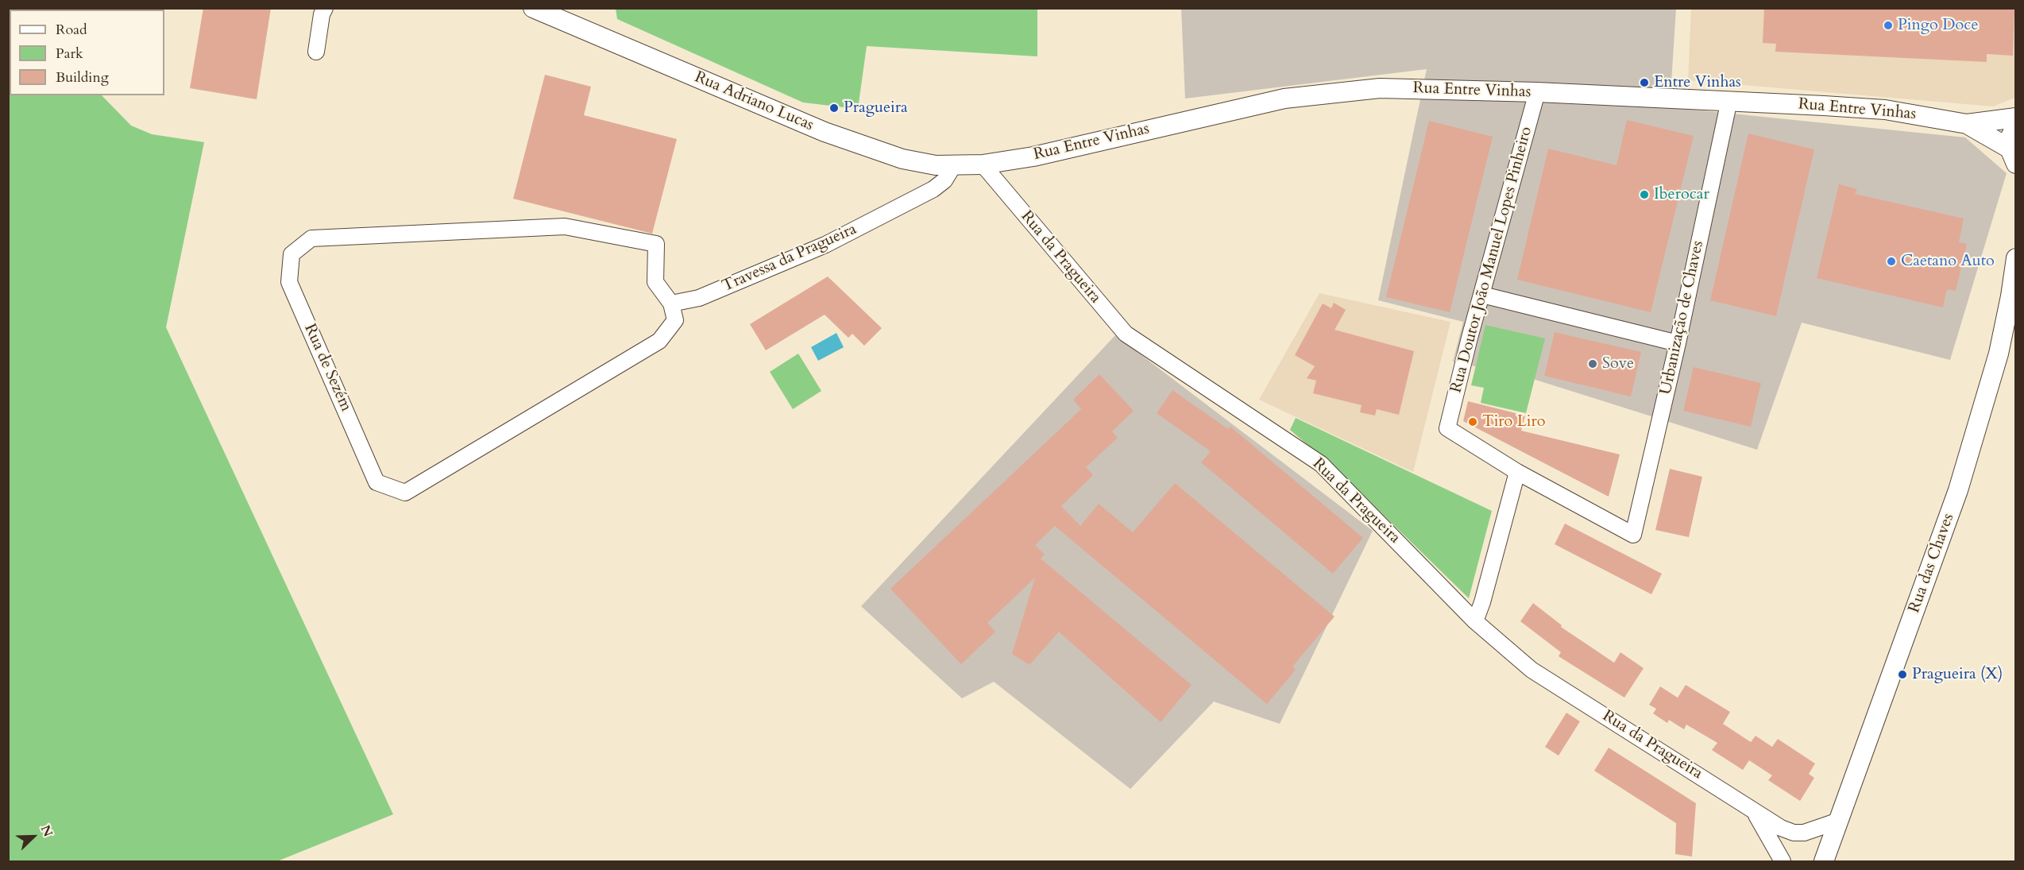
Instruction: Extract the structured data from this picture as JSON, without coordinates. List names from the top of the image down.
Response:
{
  "streets": {
    "street": [
      "Rua Entre Vinhas",
      "Rua Adriano Lucas",
      "Rua da Pragueira",
      "Travessa da Pragueira",
      "Rua Doutor João Manuel Lopes Pinheiro",
      "Urbanização de Chaves",
      "Rua de Sezém",
      "Rua das Chaves"
    ]
  },
  "crossings": [
    ["Rua Entre Vinhas", "Rua Adriano Lucas"],
    ["Rua Entre Vinhas", "Rua da Pragueira"],
    ["Rua Entre Vinhas", "Rua Doutor João Manuel Lopes Pinheiro"],
    ["Rua Entre Vinhas", "Urbanização de Chaves"],
    ["Rua Adriano Lucas", "Rua da Pragueira"],
    ["Rua Adriano Lucas", "Travessa da Pragueira"],
    ["Rua da Pragueira", "Rua das Chaves"],
    ["Travessa da Pragueira", "Rua de Sezém"],
    ["Rua Doutor João Manuel Lopes Pinheiro", "Urbanização de Chaves"]
  ],
  "places": [
    "Pingo Doce",
    "Entre Vinhas",
    "Pragueira",
    "Iberocar",
    "Caetano Auto",
    "Sove",
    "Tiro Liro",
    "Pragueira (X)"
  ],
  "legend": ["Road", "Park", "Building"],
  "north": "top right"
}
